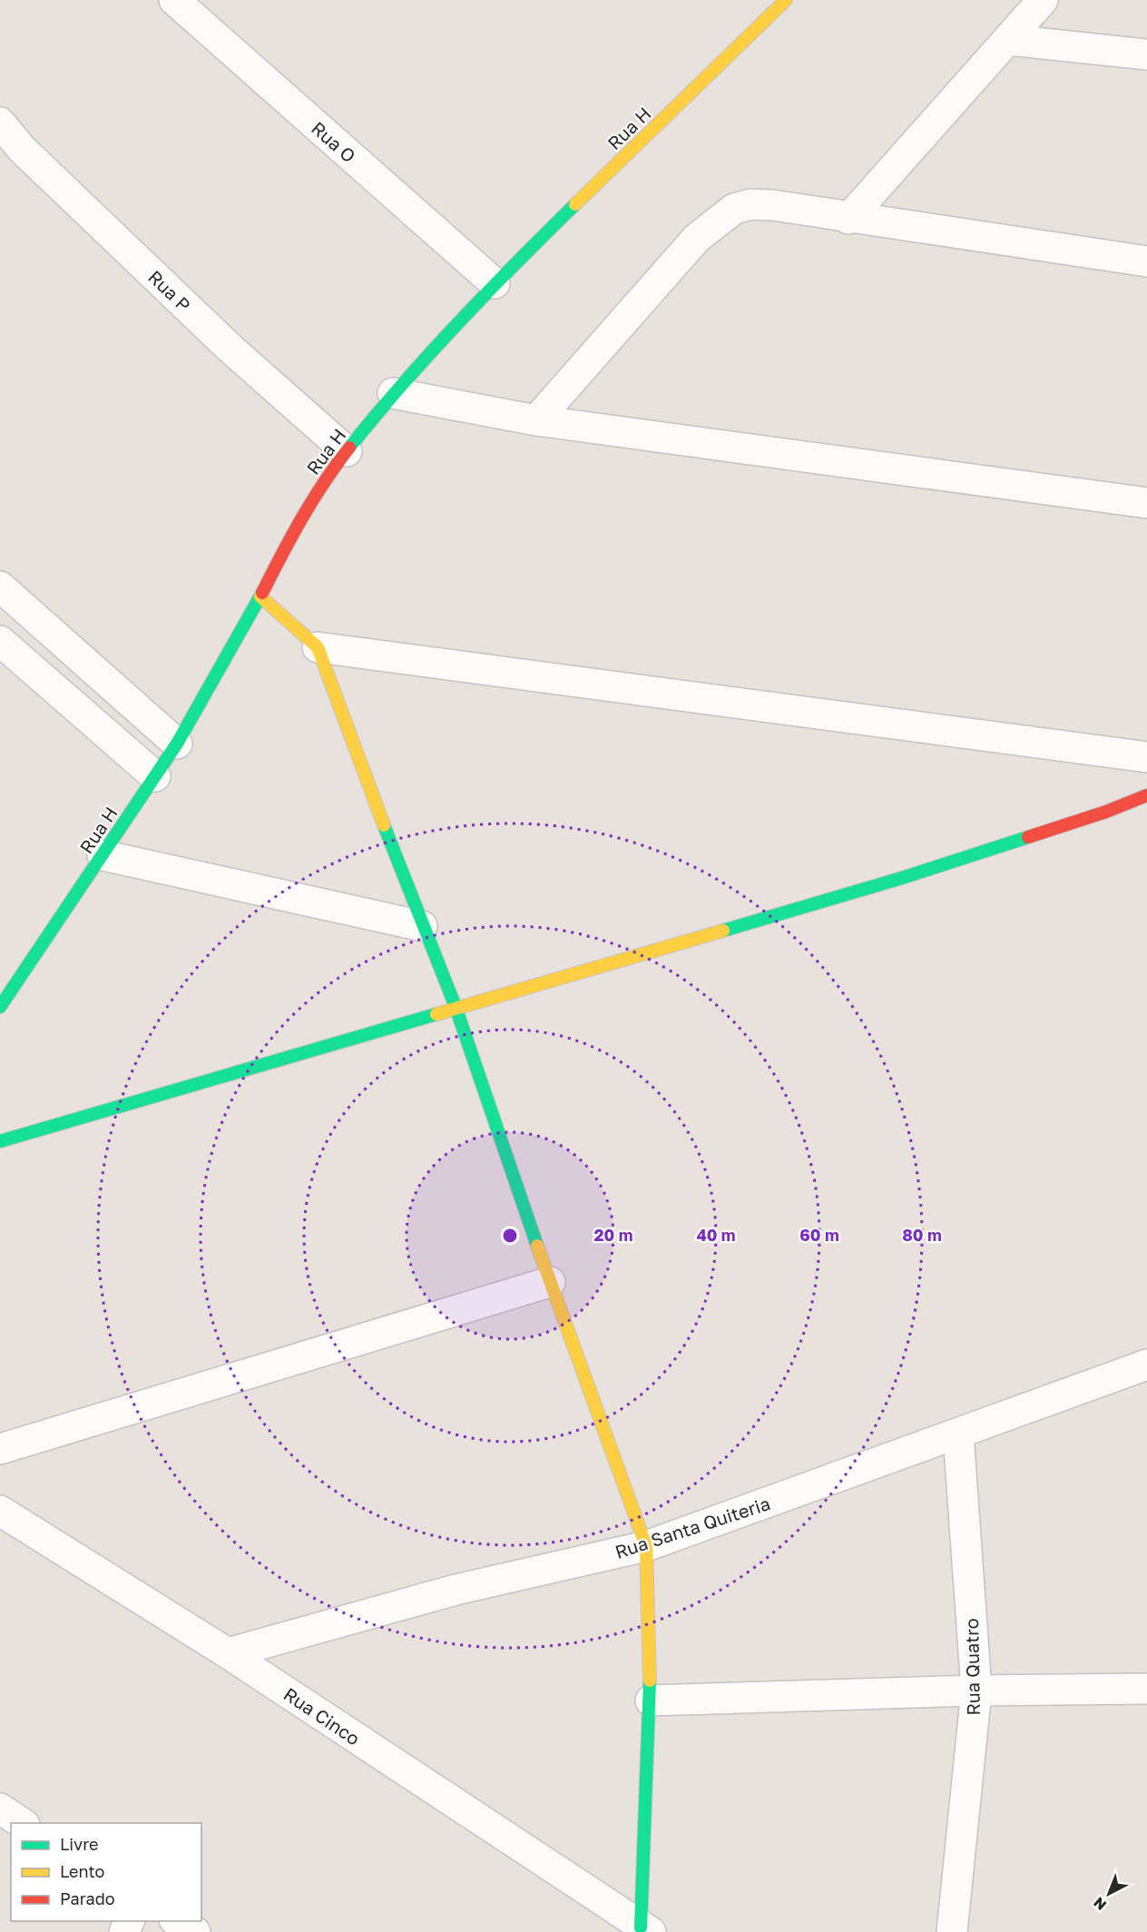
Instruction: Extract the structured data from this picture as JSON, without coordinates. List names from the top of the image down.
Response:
{
  "streets": {
    "street": [
      "Rua H",
      "Rua O",
      "Rua P",
      "Rua Santa Quiteria",
      "Rua Quatro",
      "Rua Cinco"
    ]
  },
  "crossings": [
    ["Rua H", "Rua O"],
    ["Rua H", "Rua P"],
    ["Rua Santa Quiteria", "Rua Quatro"],
    ["Rua Santa Quiteria", "Rua Cinco"]
  ],
  "legend": ["Livre", "Lento", "Parado"],
  "north": "bottom left",
  "rings": [
    "20 m",
    "40 m",
    "60 m",
    "80 m"
  ]
}
